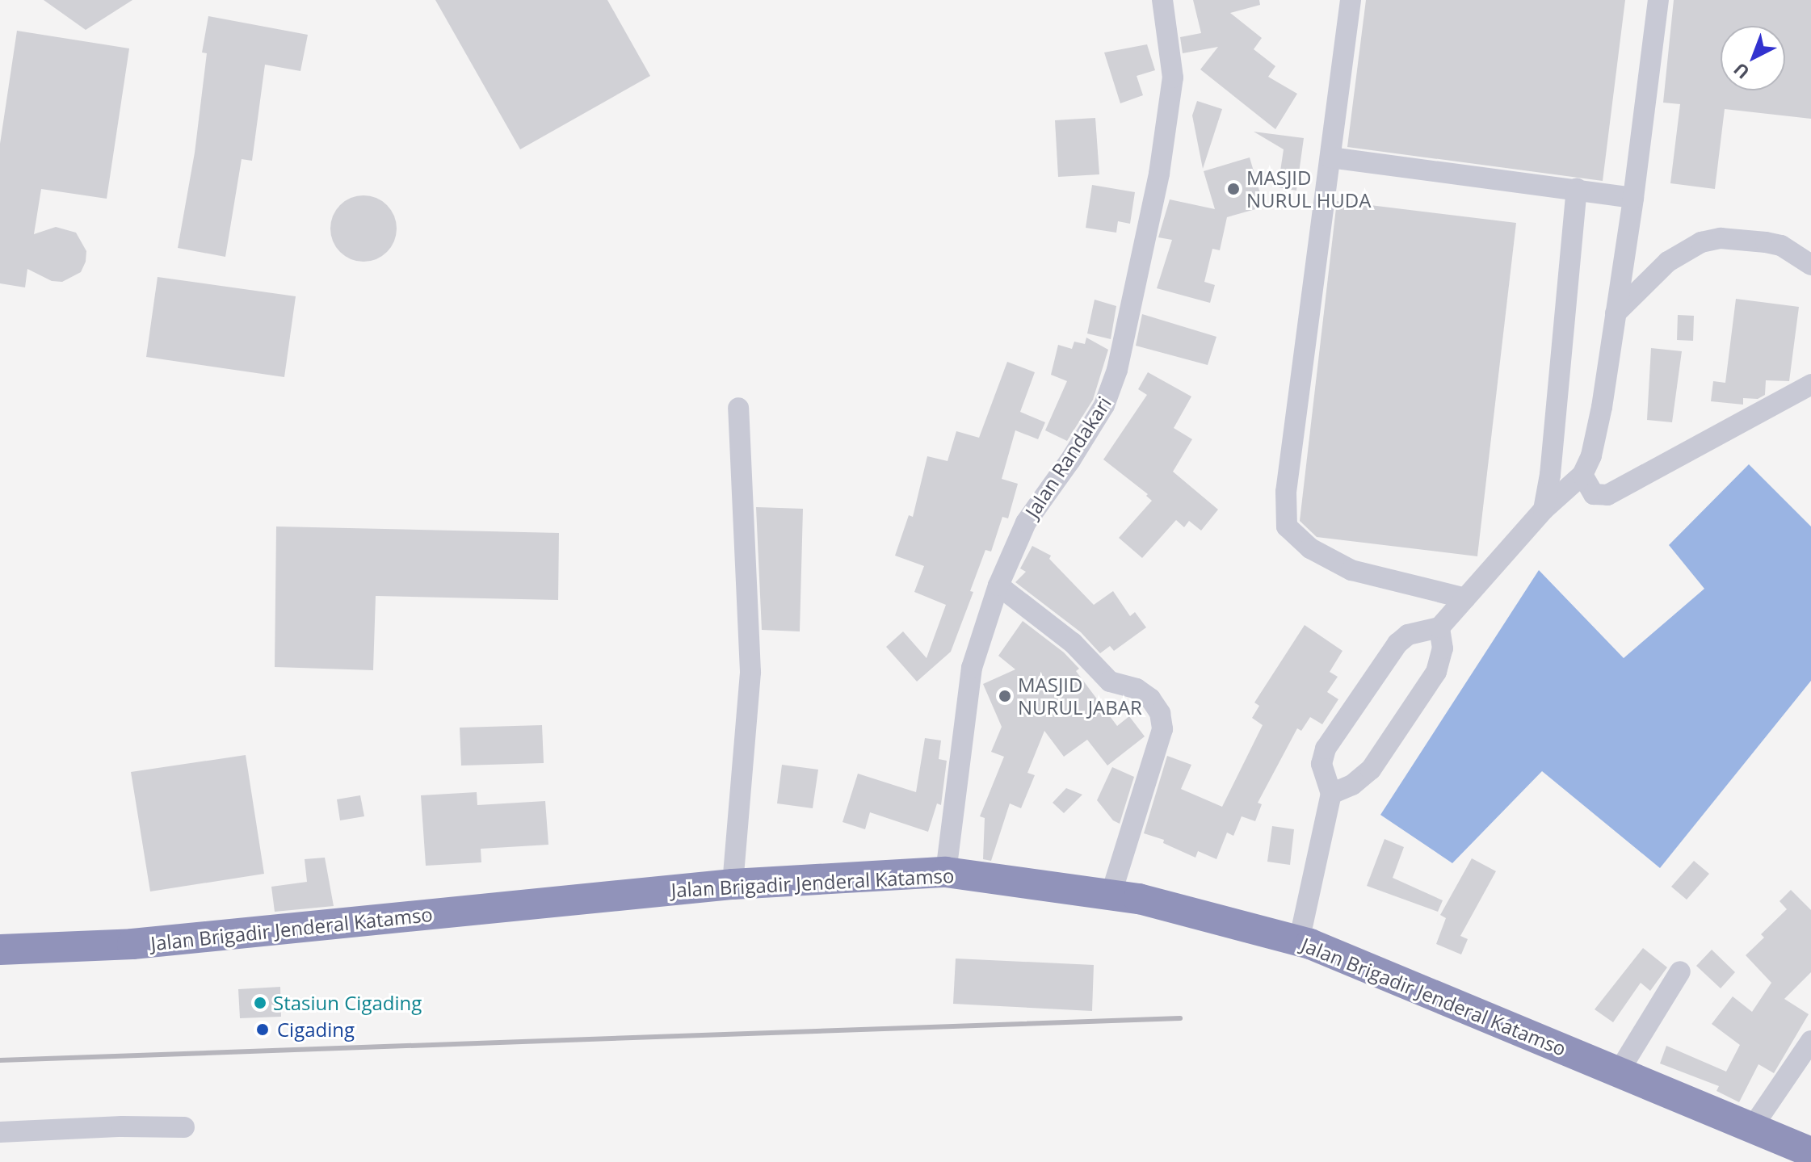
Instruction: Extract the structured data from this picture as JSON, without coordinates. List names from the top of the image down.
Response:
{
  "streets": {
    "highway": ["Jalan Brigadir Jenderal Katamso"],
    "street": ["Jalan Randakari"]
  },
  "crossings": [
    ["Jalan Randakari", "Jalan Brigadir Jenderal Katamso"]
  ],
  "places": [
    "MASJID NURUL HUDA",
    "MASJID NURUL JABAR",
    "Stasiun Cigading",
    "Cigading"
  ],
  "north": "bottom left"
}
